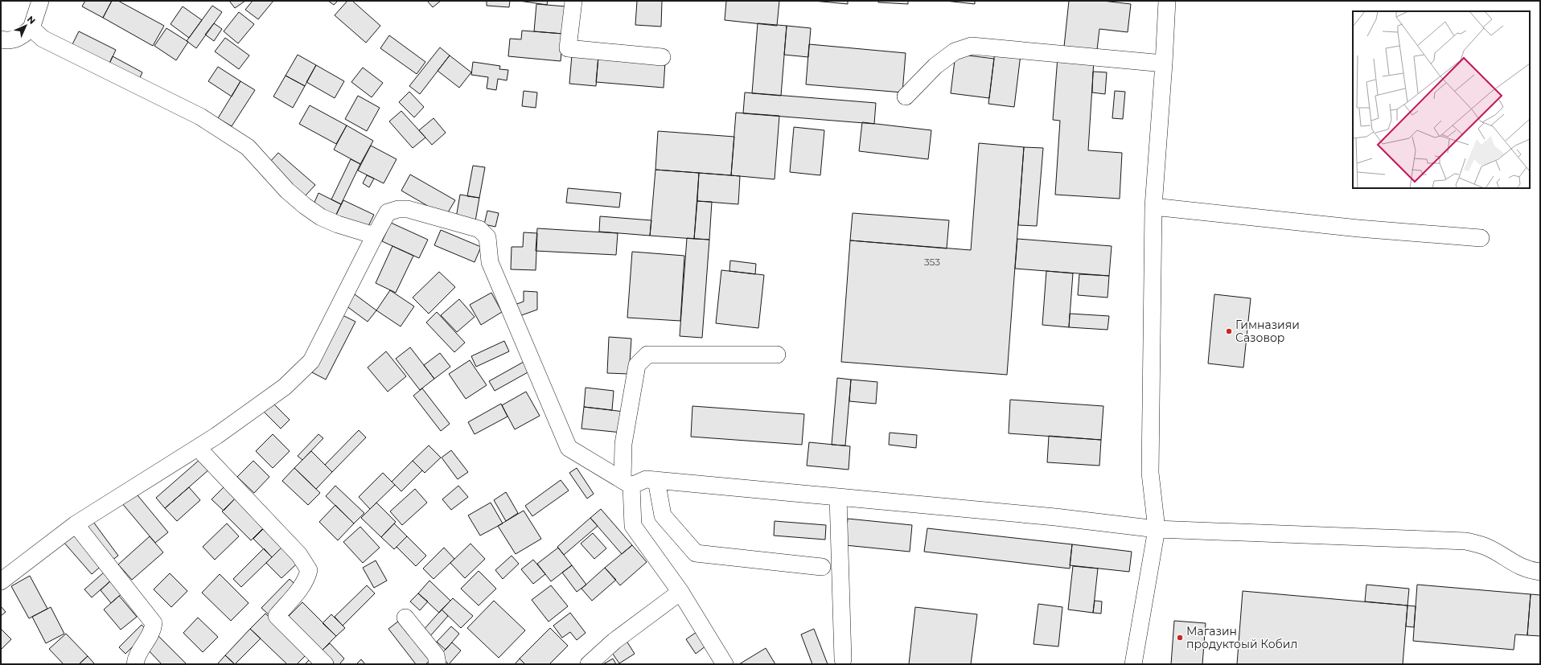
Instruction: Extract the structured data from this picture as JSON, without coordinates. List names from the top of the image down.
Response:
{
  "places": ["Гимназияи Сазовор", "Магазин продуктоый Кобил"],
  "house_numbers": ["353"],
  "north": "top right"
}
